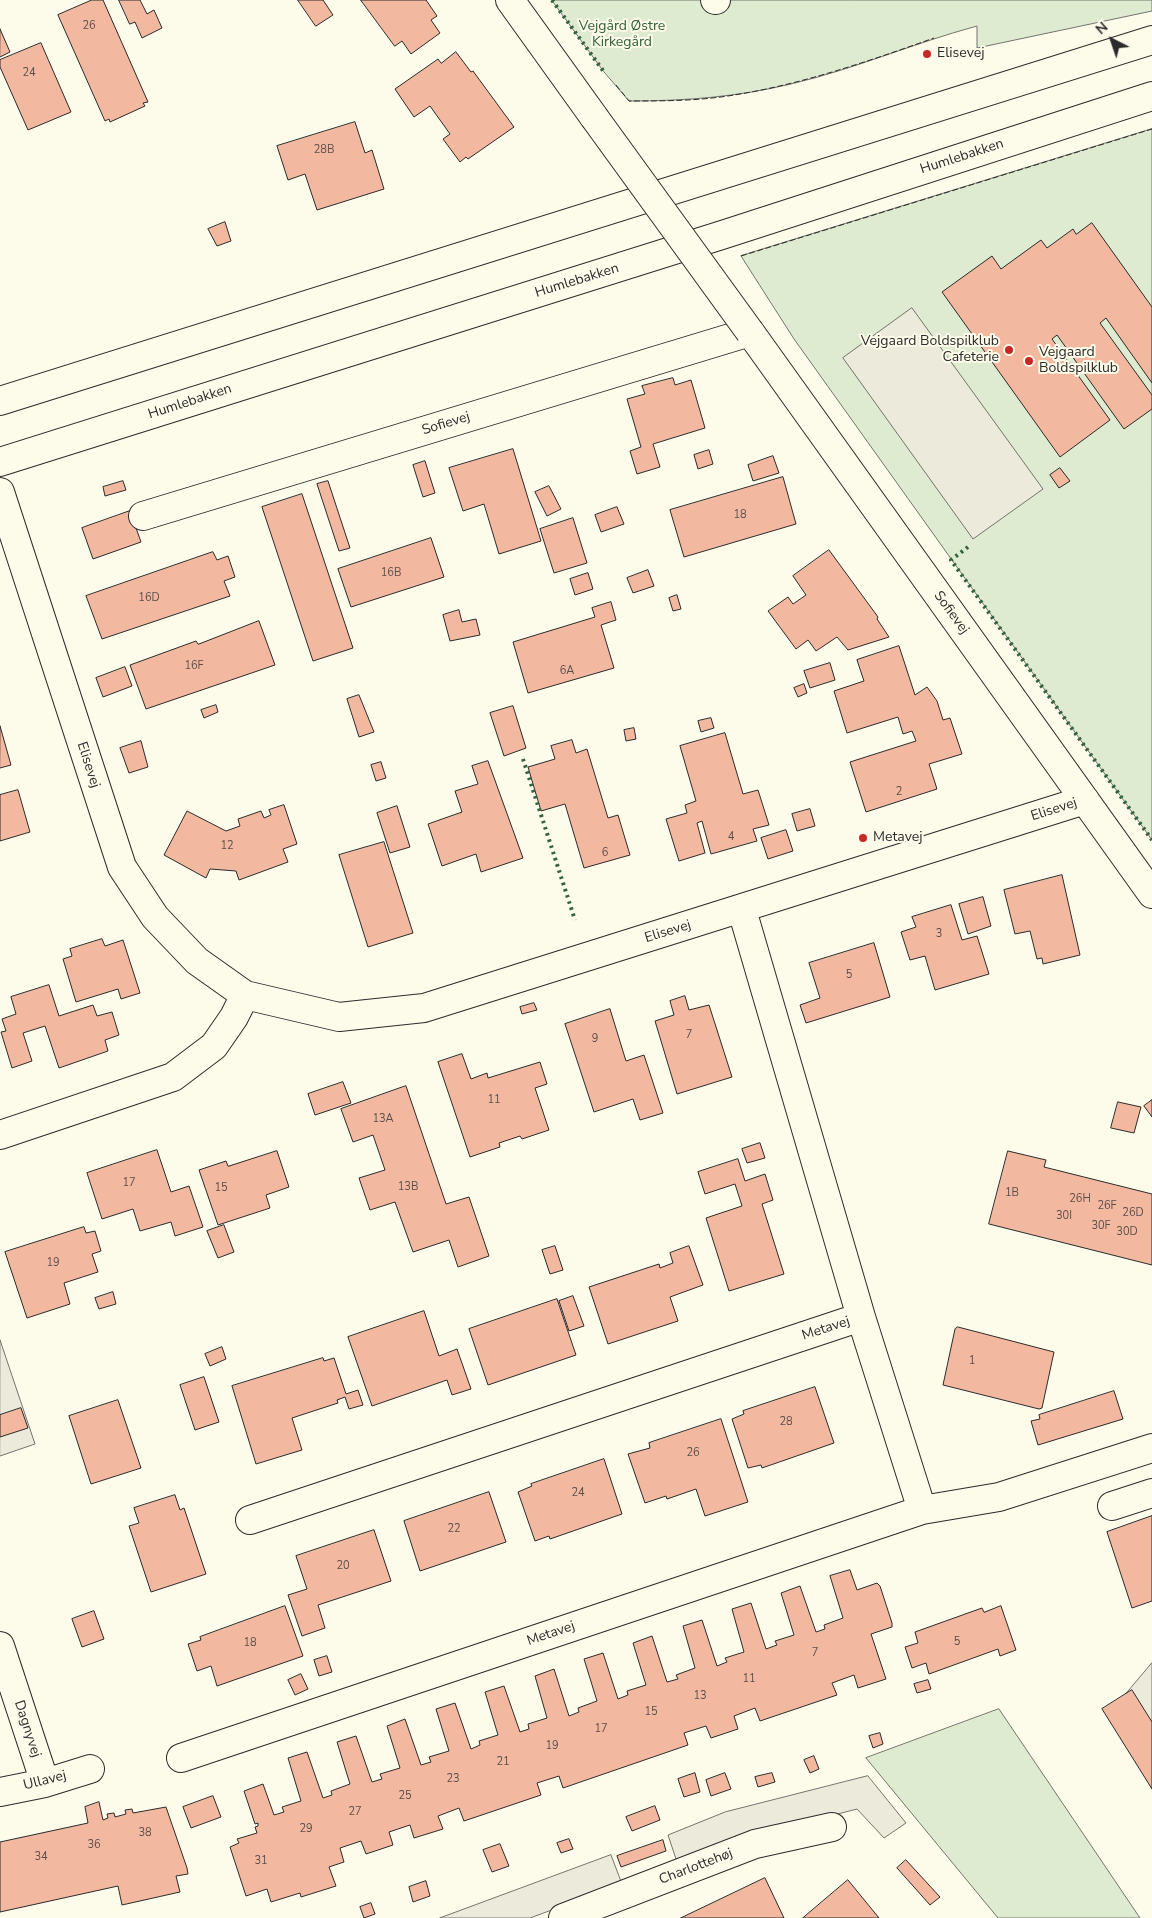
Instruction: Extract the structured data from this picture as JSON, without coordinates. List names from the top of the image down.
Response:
{
  "streets": {
    "street": [
      "Humlebakken",
      "Sofievej",
      "Elisevej",
      "Metavej",
      "Dagnyvej",
      "Ullavej",
      "Charlottehøj"
    ]
  },
  "crossings": [
    ["Sofievej", "Elisevej"],
    ["Elisevej", "Metavej"],
    ["Dagnyvej", "Ullavej"]
  ],
  "parks": ["Vejgård Østre Kirkegård"],
  "places": [
    "Elisevej",
    "Vejgaard Boldspilklub Cafeterie",
    "Vejgaard Boldspilklub",
    "Metavej"
  ],
  "house_numbers": [
    "26",
    "24",
    "28B",
    "18",
    "16B",
    "16D",
    "16F",
    "6A",
    "2",
    "4",
    "12",
    "6",
    "3",
    "5",
    "7",
    "9",
    "11",
    "13A",
    "17",
    "13B",
    "15",
    "1B",
    "26H",
    "26F",
    "26D",
    "30I",
    "30F",
    "30D",
    "19",
    "1",
    "28",
    "26",
    "24",
    "22",
    "20",
    "5",
    "18",
    "7",
    "11",
    "13",
    "15",
    "17",
    "19",
    "21",
    "23",
    "25",
    "27",
    "29",
    "38",
    "36",
    "34",
    "31"
  ],
  "north": "top left"
}
